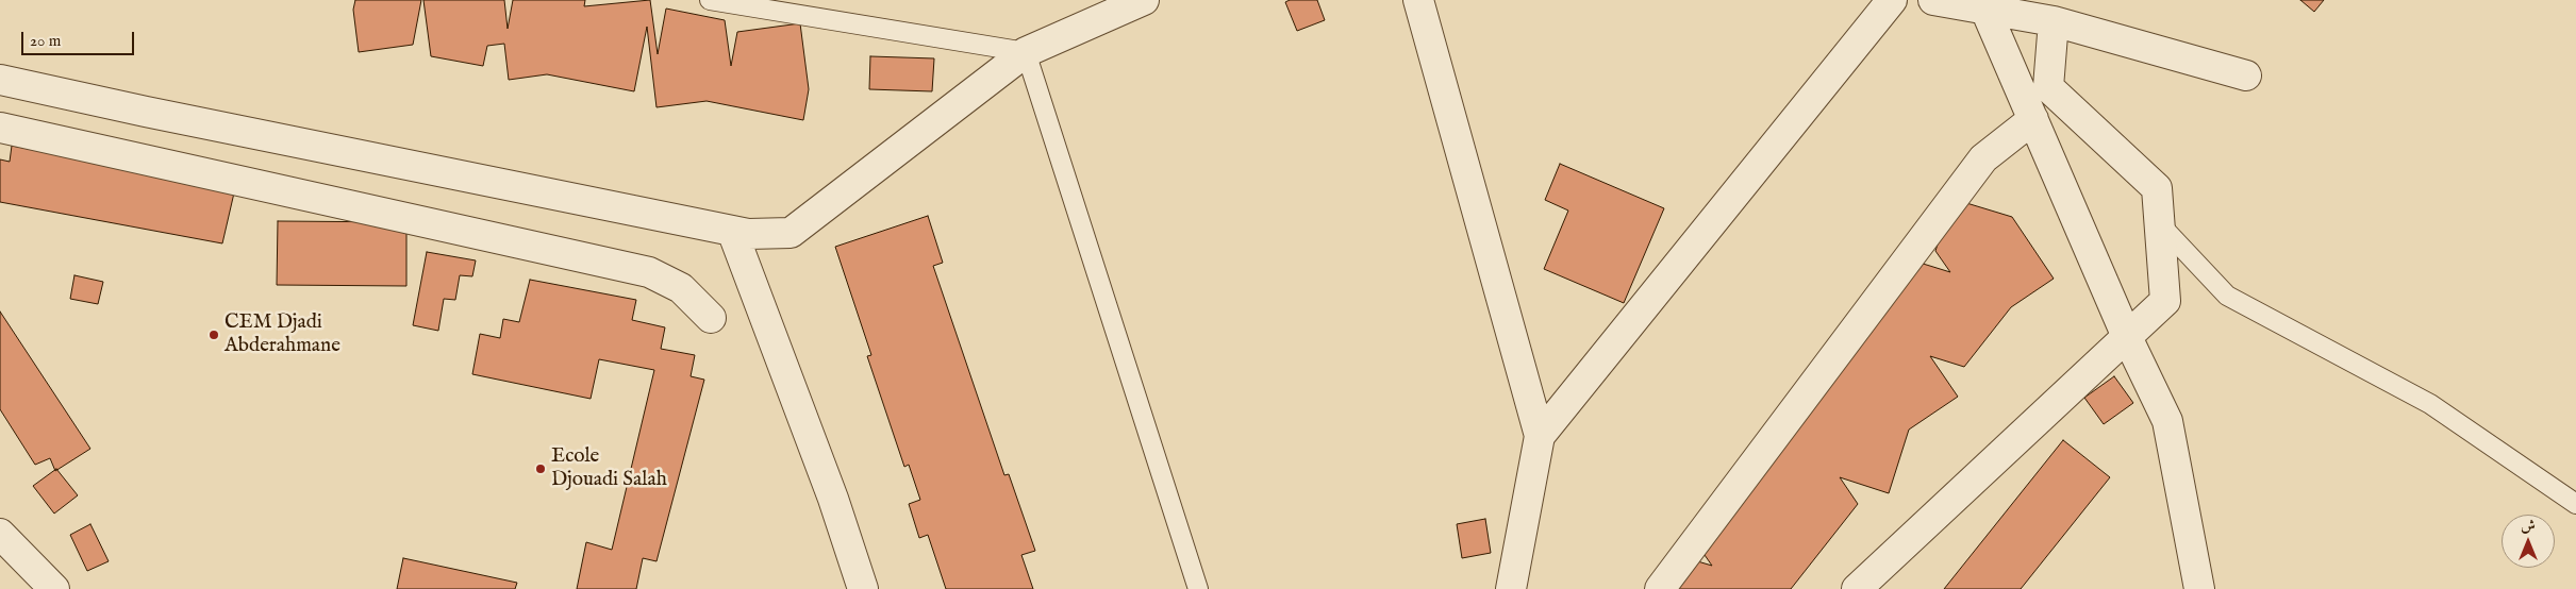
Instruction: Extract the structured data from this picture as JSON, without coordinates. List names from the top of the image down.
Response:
{
  "places": ["CEM Djadi Abderahmane", "Ecole Djouadi Salah"],
  "scale_bar": "20 m",
  "north": "top"
}
